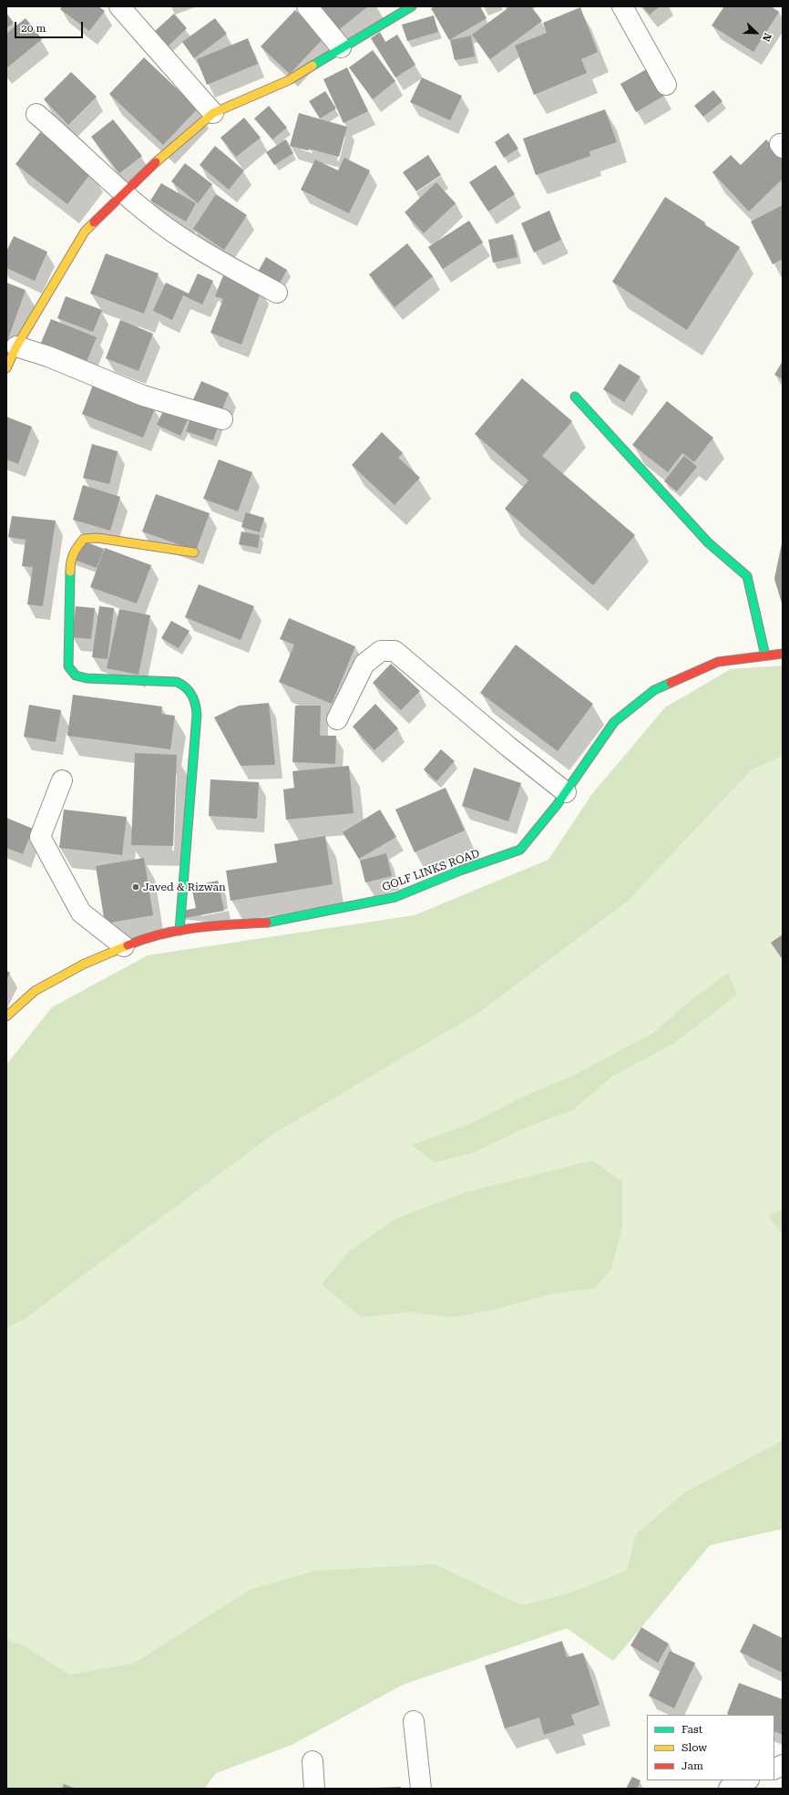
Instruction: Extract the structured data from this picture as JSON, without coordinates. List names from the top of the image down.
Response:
{
  "streets": {
    "street": ["GOLF LINKS ROAD"]
  },
  "places": ["Javed & Rizwan"],
  "legend": ["Fast", "Slow", "Jam"],
  "scale_bar": "20 m",
  "north": "bottom right"
}
